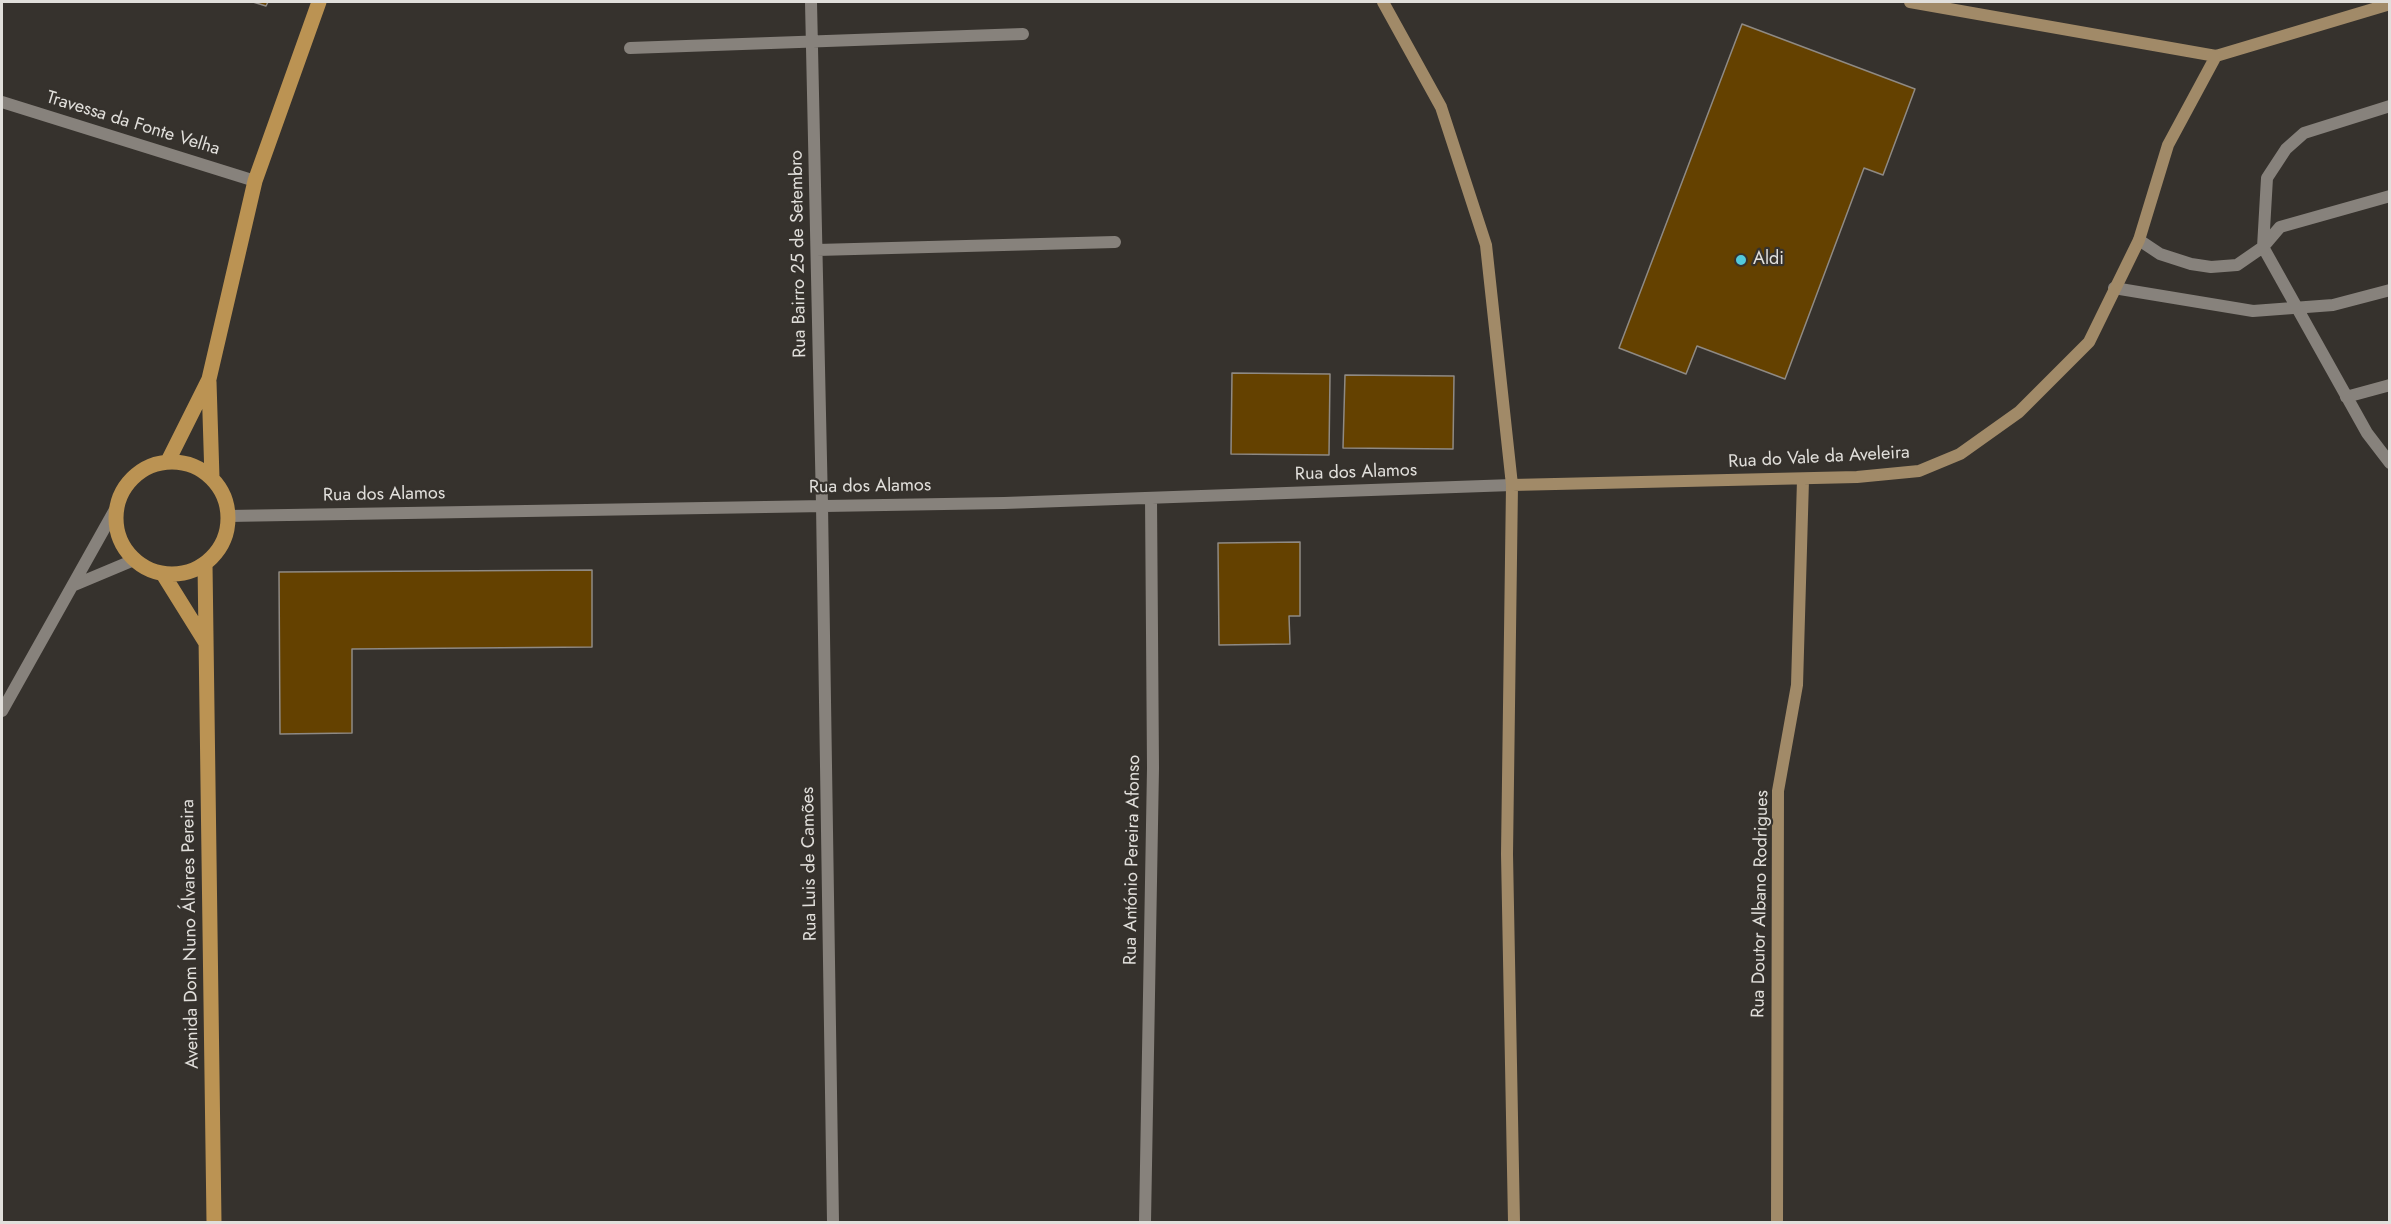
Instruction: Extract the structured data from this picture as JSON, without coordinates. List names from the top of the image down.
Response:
{
  "streets": {
    "main road": ["Avenida Dom Nuno Álvares Pereira"],
    "street": [
      "Travessa da Fonte Velha",
      "Rua Bairro 25 de Setembro",
      "Rua do Vale da Aveleira",
      "Rua dos Alamos",
      "Rua António Pereira Afonso",
      "Rua Luis de Camões",
      "Rua Doutor Albano Rodrigues"
    ]
  },
  "crossings": [
    ["Rua Bairro 25 de Setembro", "Rua dos Alamos"],
    ["Rua Bairro 25 de Setembro", "Rua Luis de Camões"],
    ["Rua do Vale da Aveleira", "Rua dos Alamos"],
    ["Rua do Vale da Aveleira", "Rua Doutor Albano Rodrigues"],
    ["Rua dos Alamos", "Rua António Pereira Afonso"],
    ["Rua dos Alamos", "Rua Luis de Camões"],
    ["Rua dos Alamos", "Avenida Dom Nuno Álvares Pereira"]
  ],
  "places": ["Aldi"]
}
